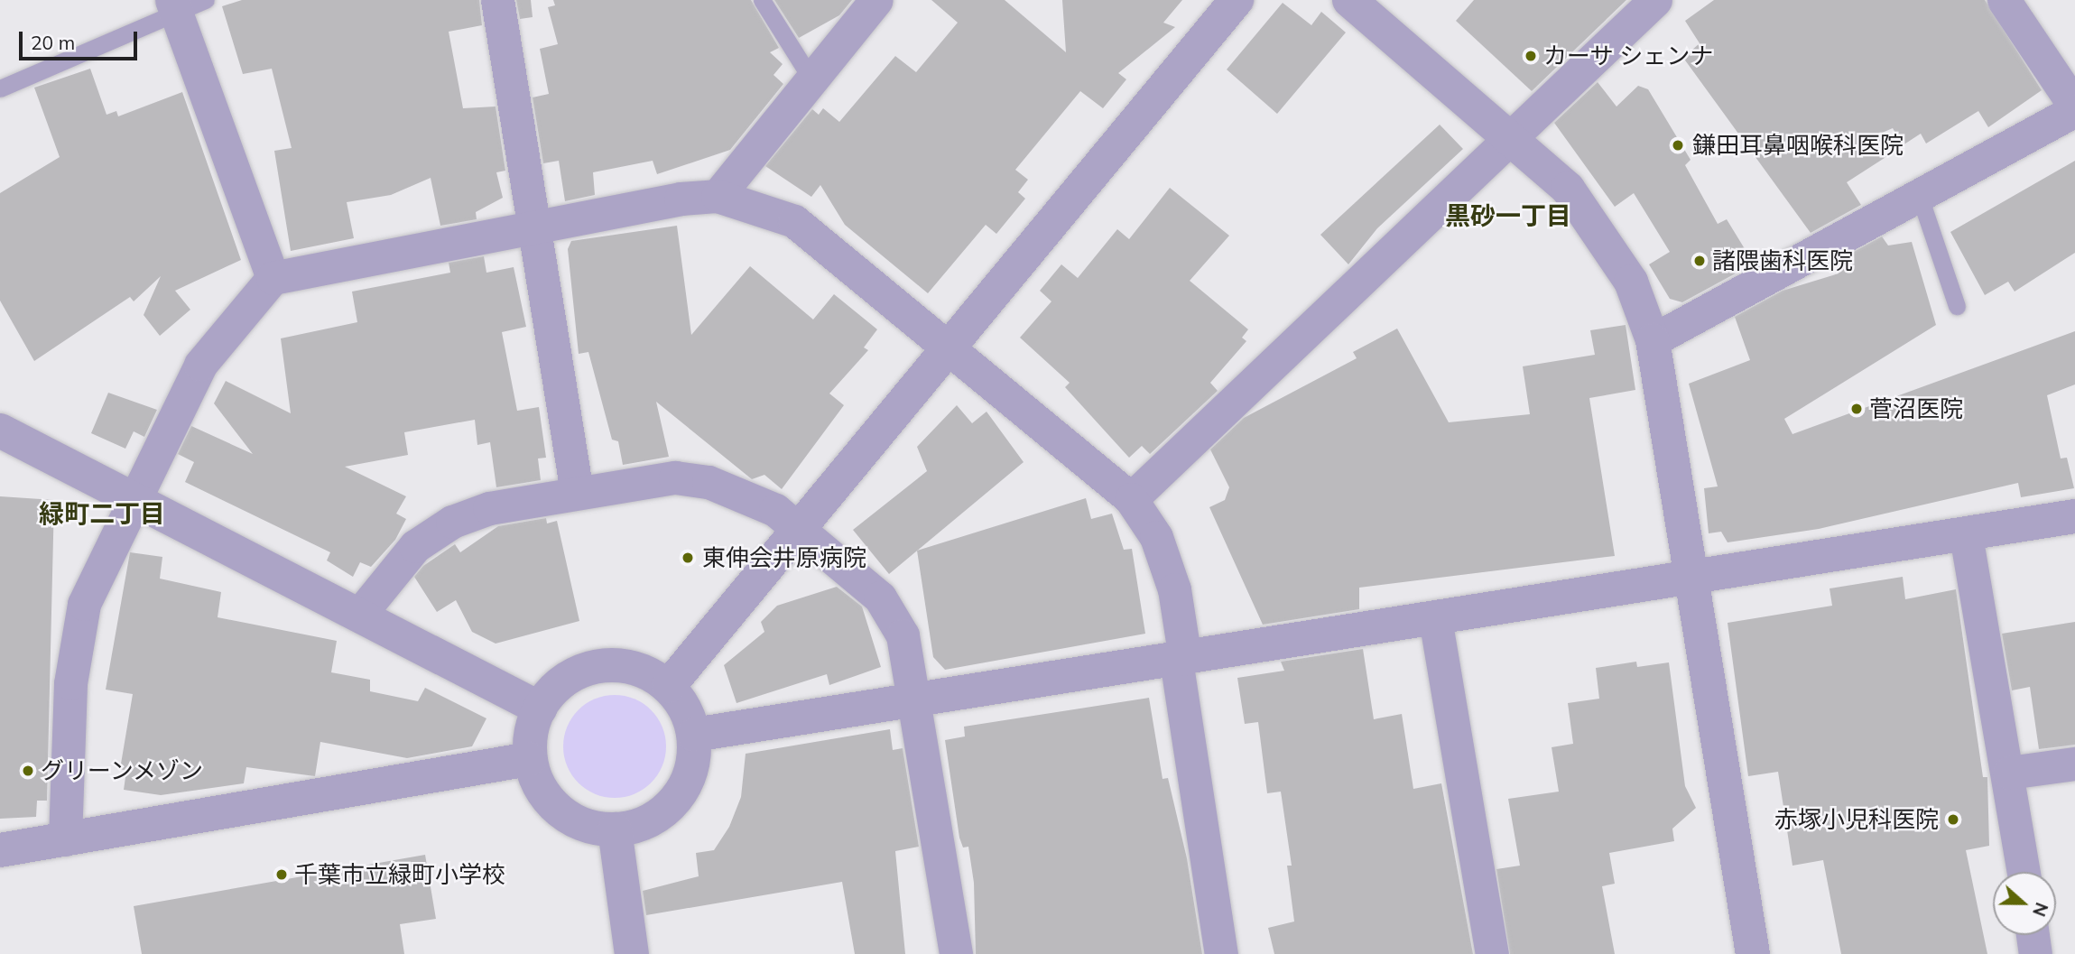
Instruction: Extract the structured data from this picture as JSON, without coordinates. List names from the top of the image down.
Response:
{
  "districts": ["黒砂一丁目", "緑町二丁目"],
  "places": [
    "カーサ シェンナ",
    "鎌田耳鼻咽喉科医院",
    "諸隈歯科医院",
    "菅沼医院",
    "東伸会井原病院",
    "グリーンメゾン",
    "赤塚小児科医院",
    "千葉市立緑町小学校"
  ],
  "scale_bar": "20 m",
  "north": "right"
}
